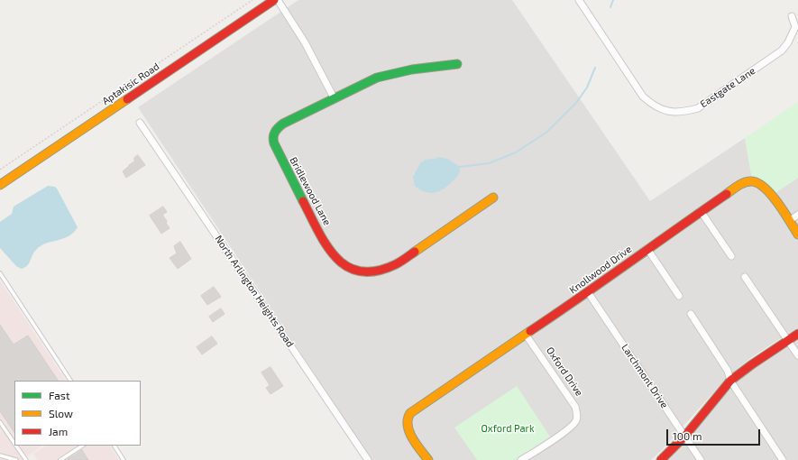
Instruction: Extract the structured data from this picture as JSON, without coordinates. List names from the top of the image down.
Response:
{
  "streets": {
    "street": [
      "Aptakisic Road",
      "Eastgate Lane",
      "Bridlewood Lane",
      "Knollwood Drive",
      "North Arlington Heights Road",
      "Oxford Drive",
      "Larchmont Drive"
    ]
  },
  "crossings": [
    ["Knollwood Drive", "Oxford Drive"],
    ["Knollwood Drive", "Larchmont Drive"]
  ],
  "parks": ["Oxford Park"],
  "legend": ["Fast", "Slow", "Jam"],
  "scale_bar": "100 m"
}
